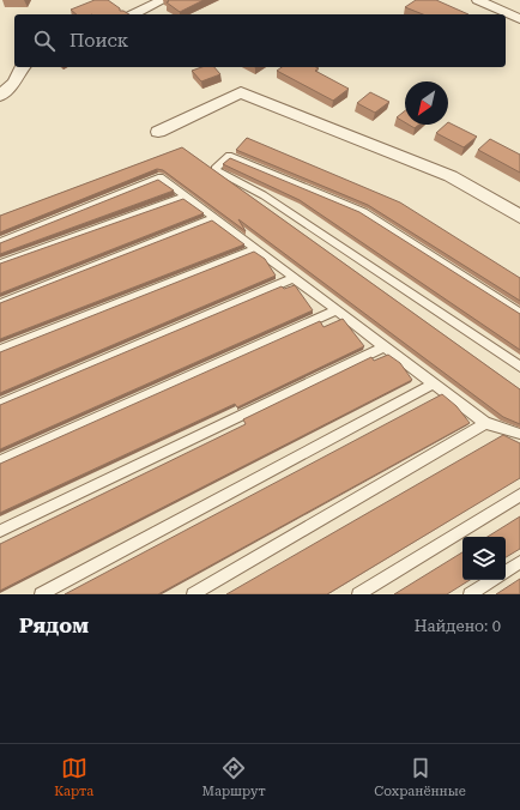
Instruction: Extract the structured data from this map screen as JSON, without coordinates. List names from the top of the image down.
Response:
{
  "north": "bottom left",
  "page": {
    "search": "Поиск",
    "heading": ["Рядом", "Найдено: 0"],
    "nav": ["Карта", "Маршрут", "Сохранённые"]
  }
}
